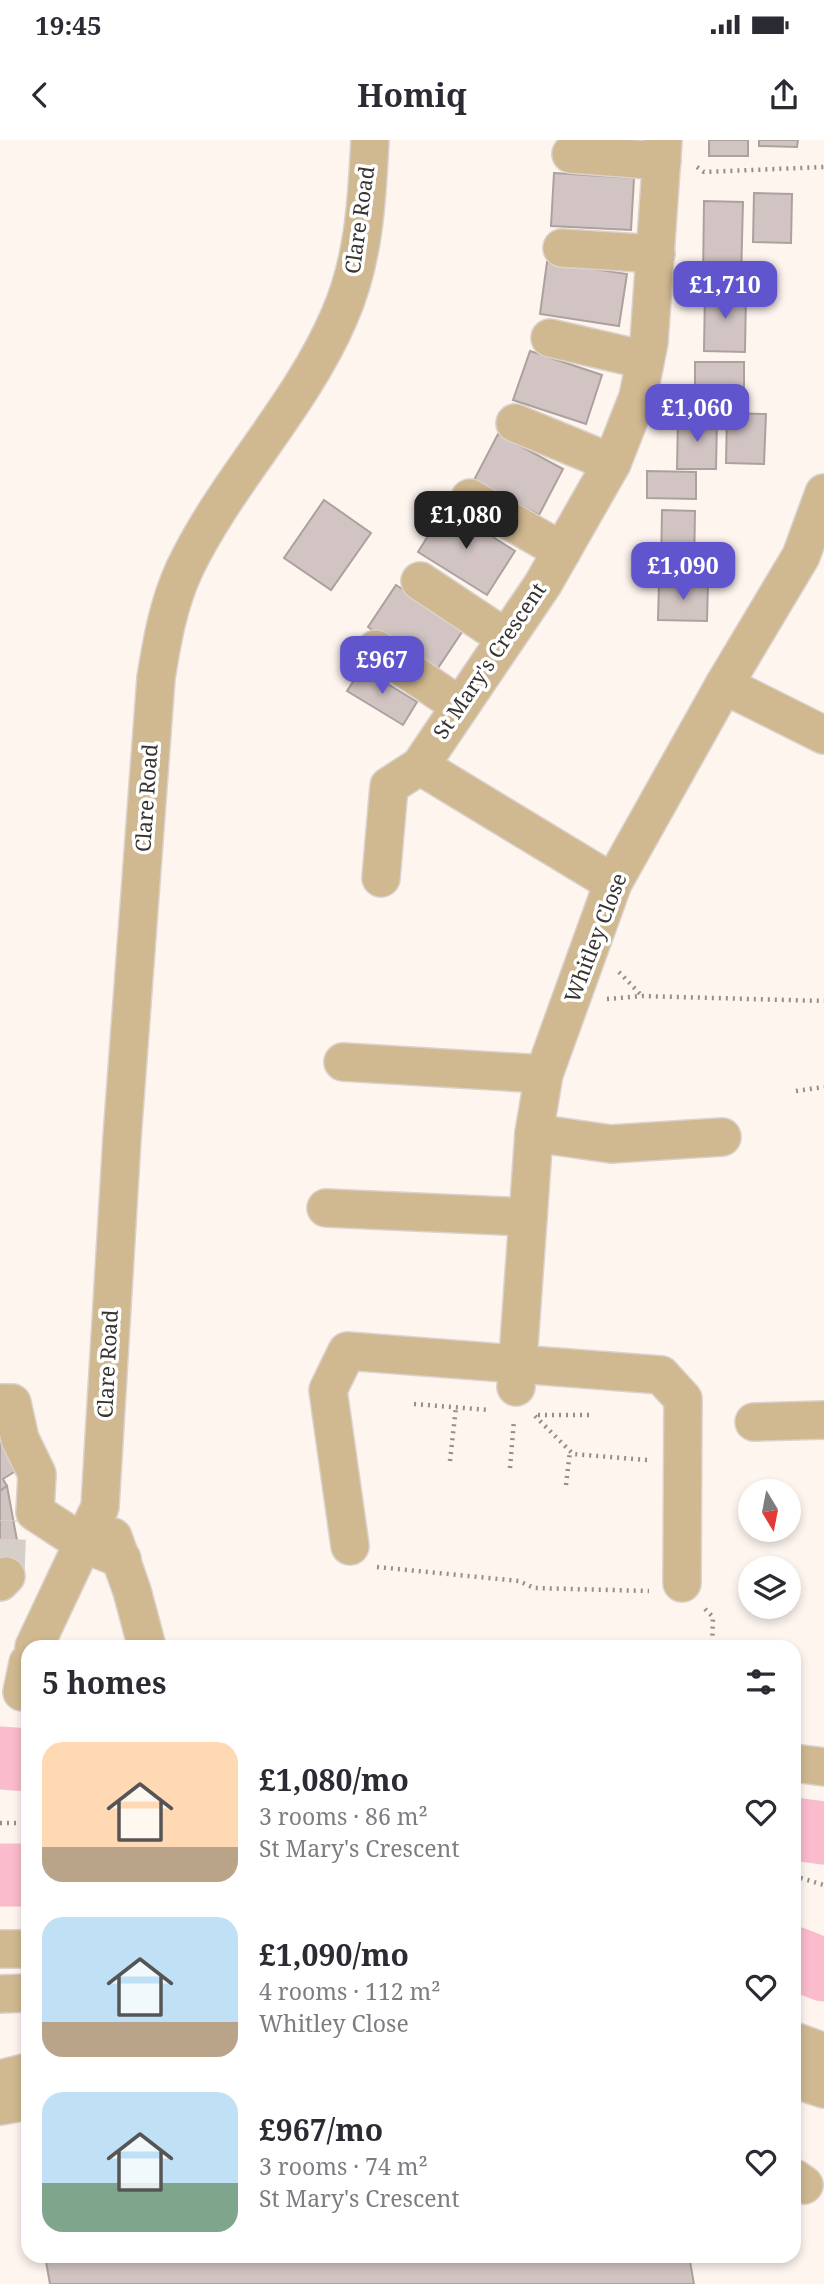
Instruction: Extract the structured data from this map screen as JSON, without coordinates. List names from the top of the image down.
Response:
{
  "streets": {
    "street": ["Clare Road", "St Mary's Crescent", "Whitley Close"]
  },
  "north": "bottom",
  "page": {
    "status": "19:45",
    "header": "Homiq",
    "price": [
      "£1,710",
      "£1,060",
      "£1,080",
      "£1,090",
      "£967"
    ],
    "heading": "5 homes",
    "list": [
      {
        "name": "£1,080/mo",
        "note": "3 rooms · 86 m² · St Mary's Crescent"
      },
      {
        "name": "£1,090/mo",
        "note": "4 rooms · 112 m² · Whitley Close"
      },
      {
        "name": "£967/mo",
        "note": "3 rooms · 74 m² · St Mary's Crescent"
      }
    ]
  }
}
